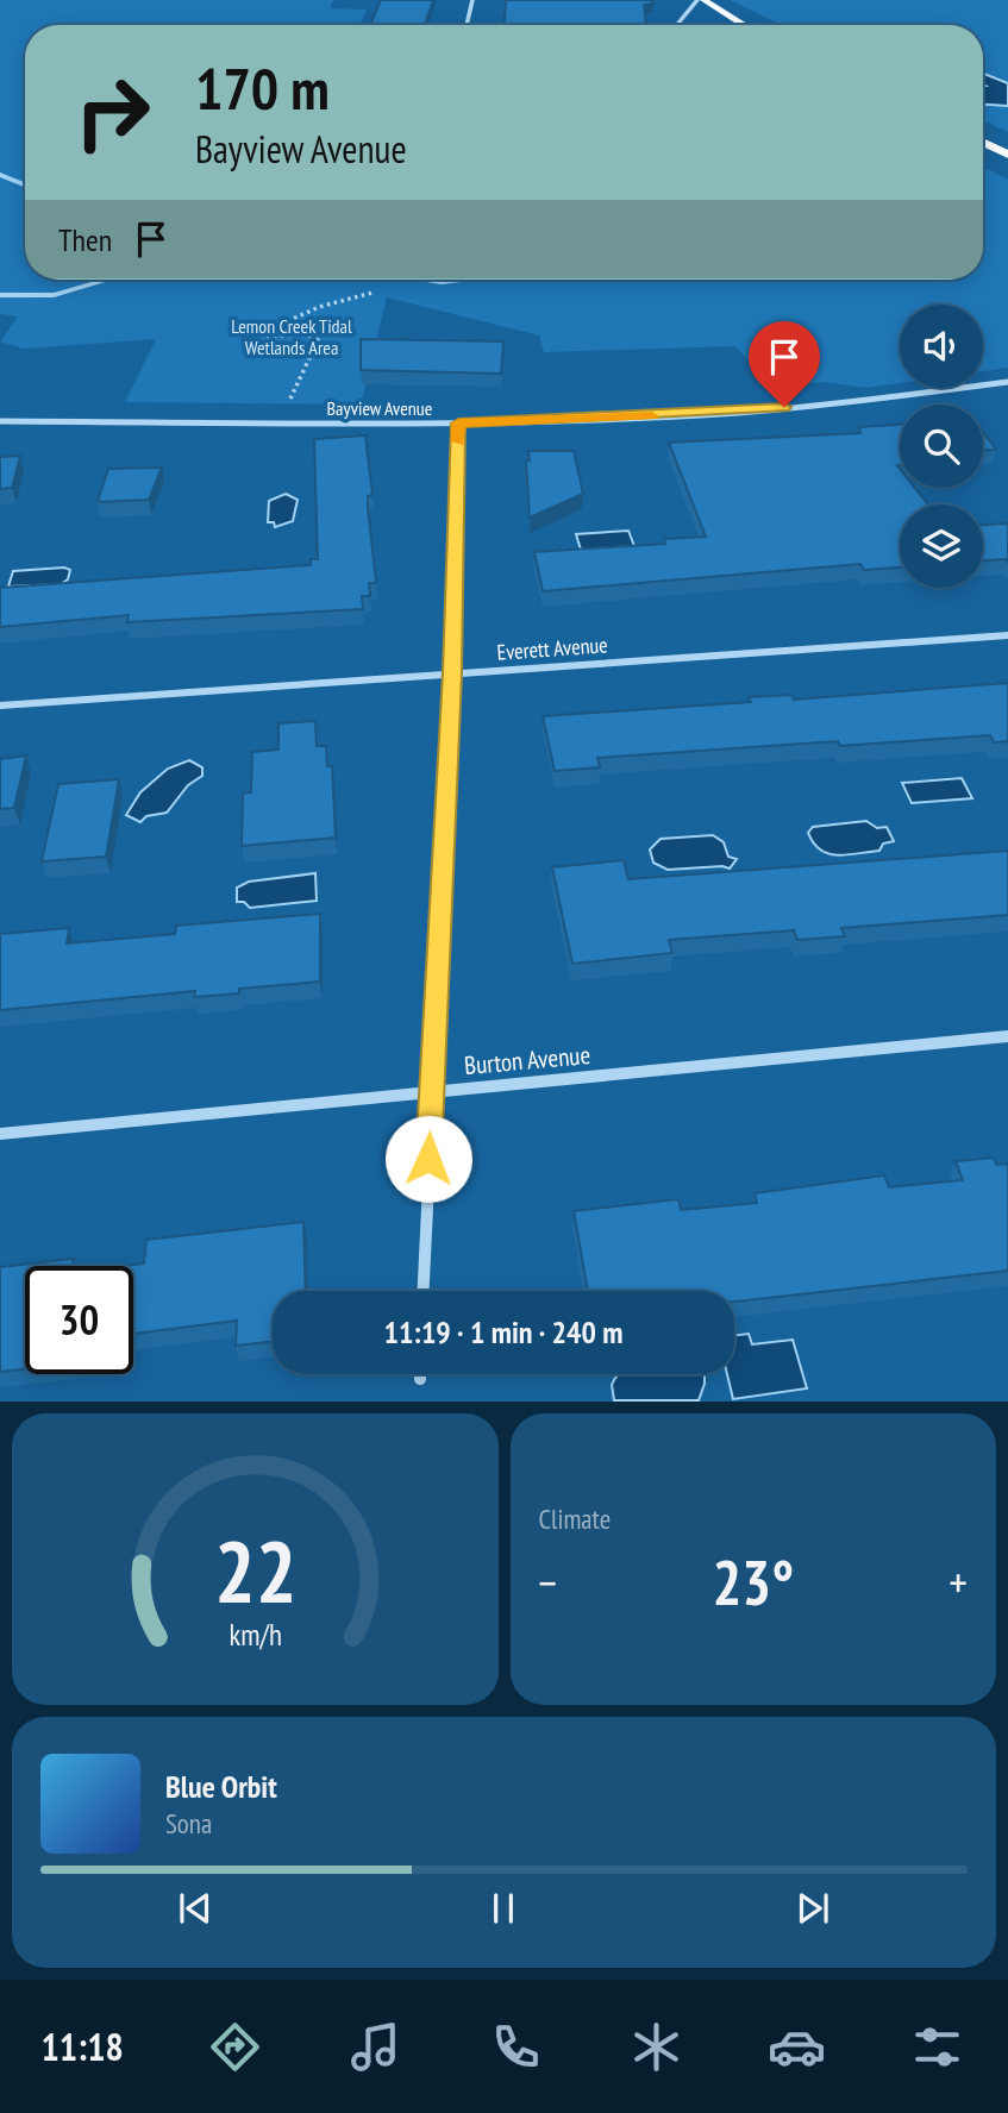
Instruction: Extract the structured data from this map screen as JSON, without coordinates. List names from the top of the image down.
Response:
{
  "streets": {
    "street": ["Bayview Avenue", "Everett Avenue", "Burton Avenue"]
  },
  "parks": ["Lemon Creek Tidal Wetlands Area"],
  "page": {
    "turn": ["170 m", "Bayview Avenue"],
    "then": "Then",
    "limit": "30",
    "trip": "11:19 · 1 min · 240 m",
    "tile": "Climate",
    "heat": ["−", "23°", "+"],
    "song": ["Blue Orbit", "Sona"],
    "tabs": "11:18",
    "gauge": ["22", "km/h"]
  }
}
